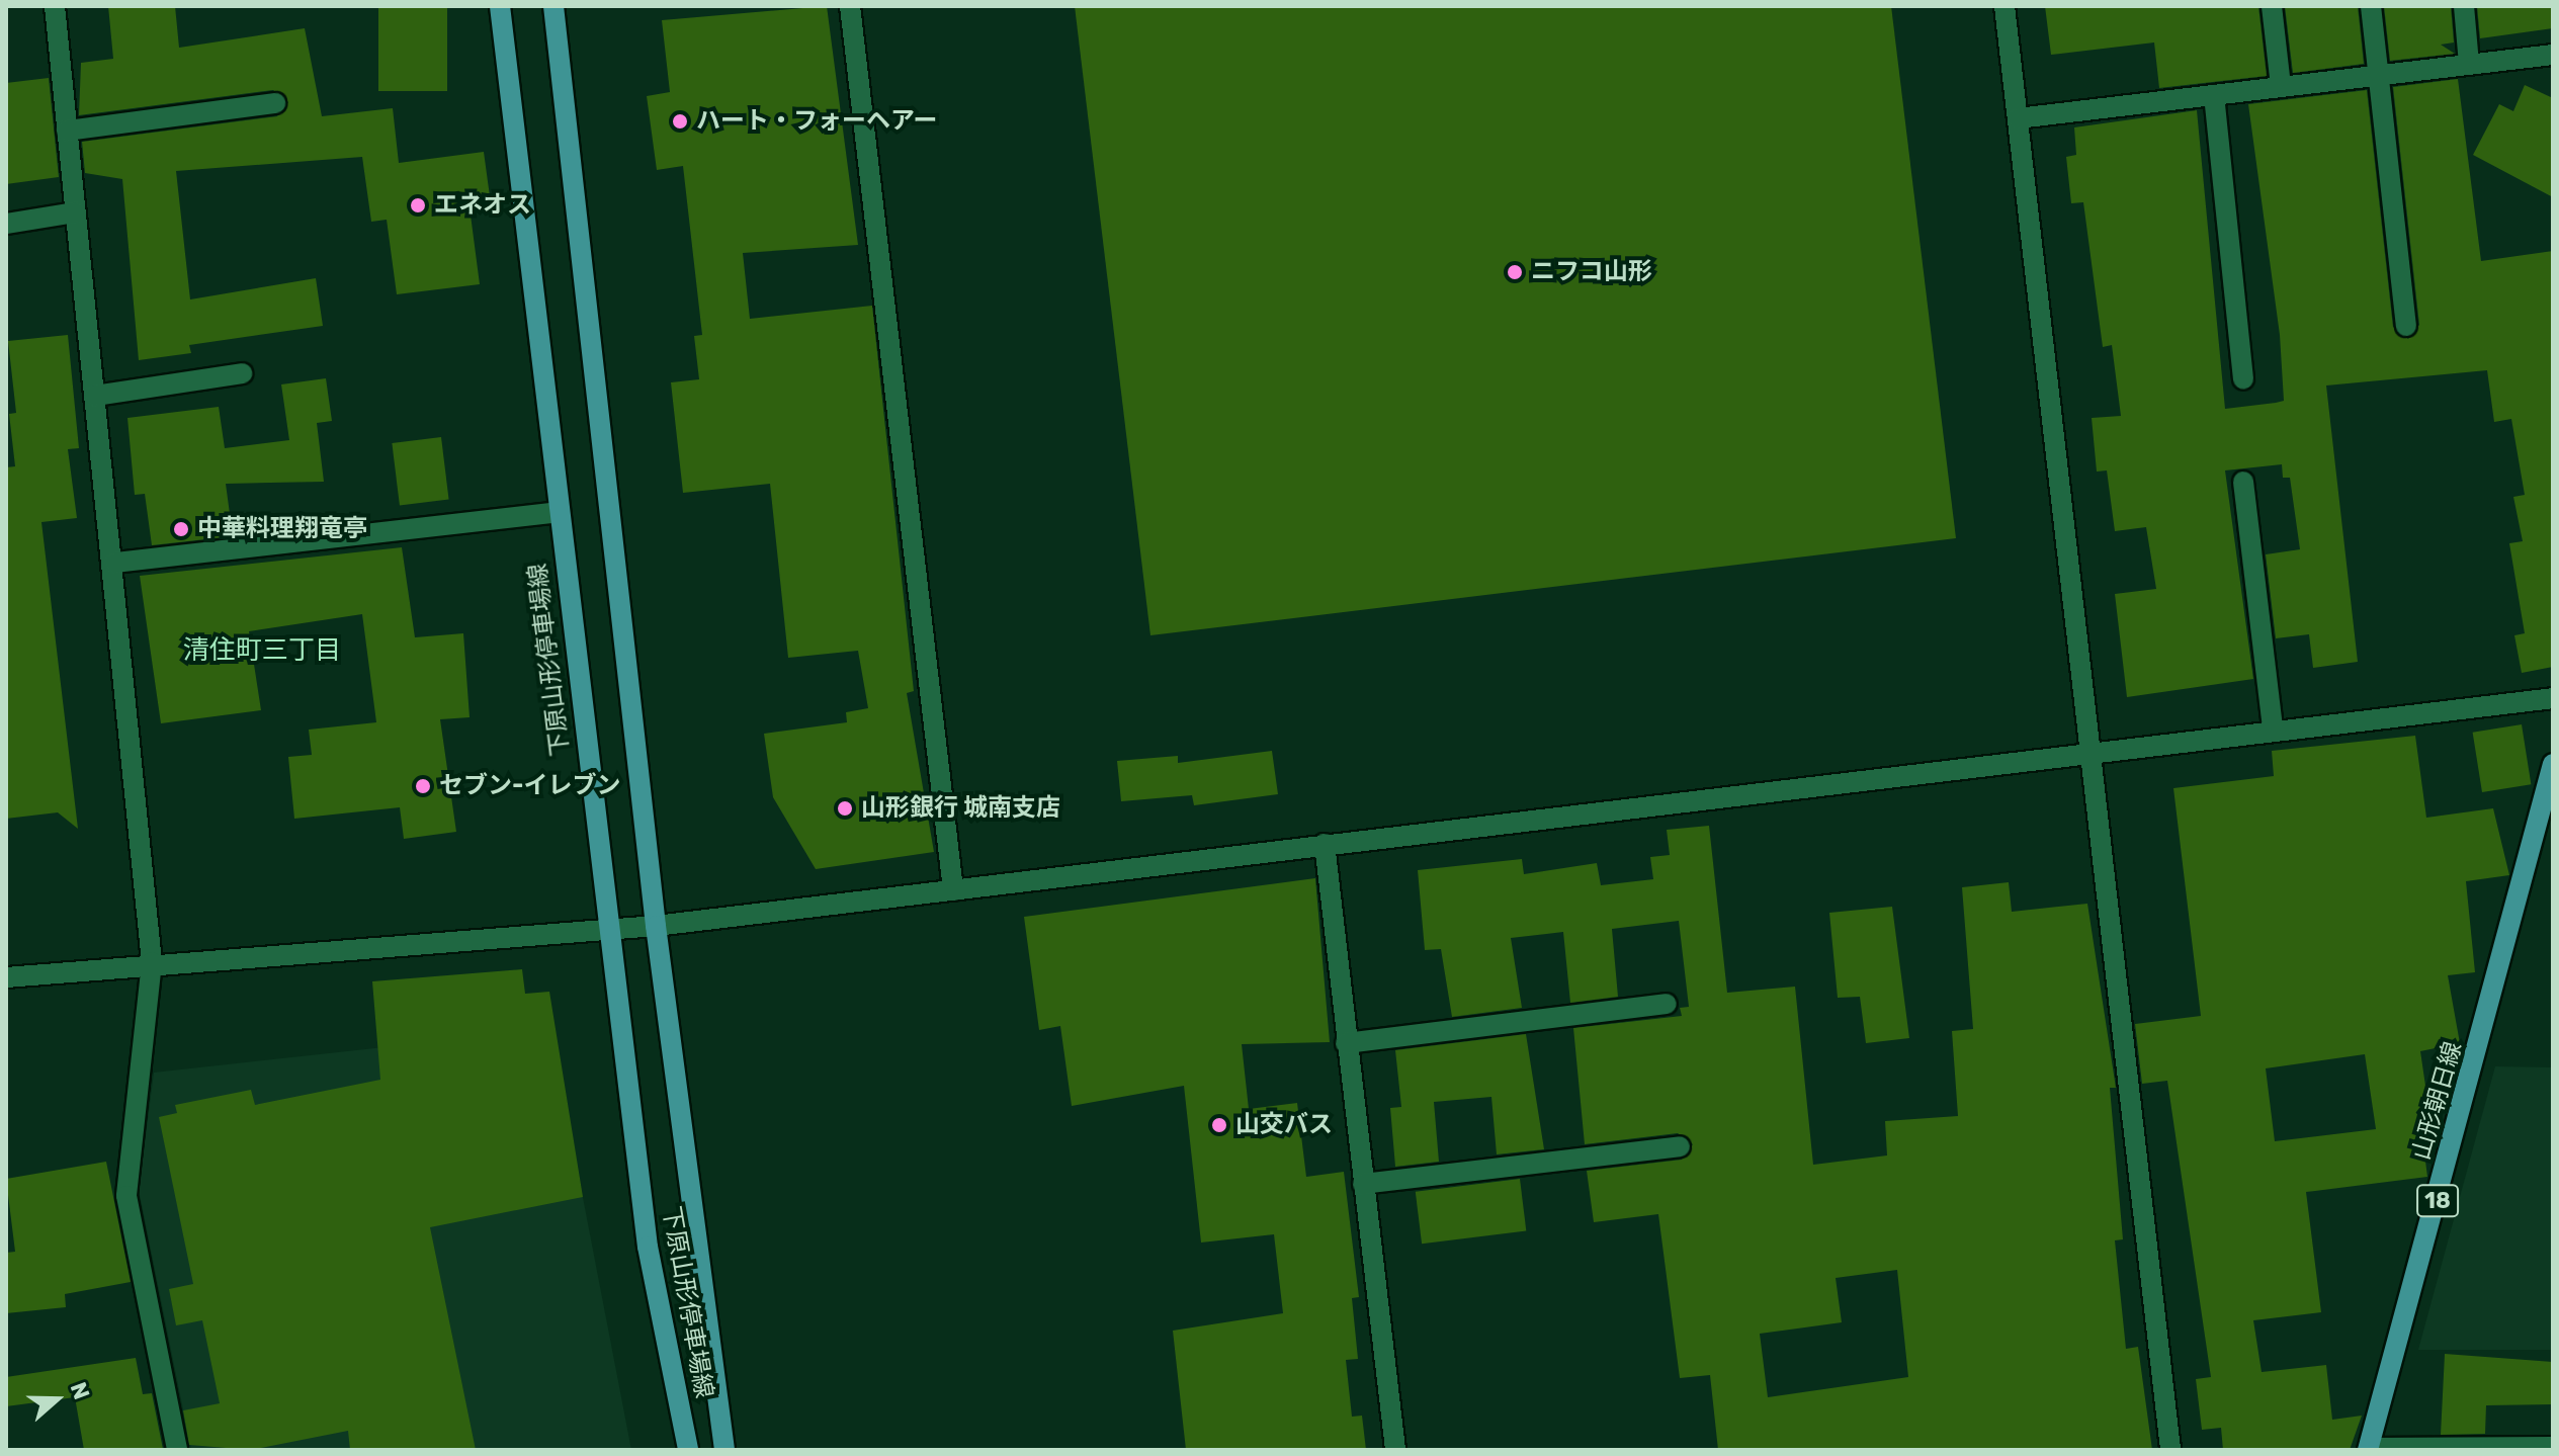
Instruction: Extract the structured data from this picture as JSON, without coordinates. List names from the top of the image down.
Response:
{
  "streets": {
    "main road": ["下原山形停車場線", "山形朝日線", "18"]
  },
  "districts": ["清住町三丁目"],
  "places": [
    "ハート・フォーヘアー",
    "エネオス",
    "ニフコ山形",
    "中華料理翔竜亭",
    "セブン-イレブン",
    "山形銀行 城南支店",
    "山交バス"
  ],
  "north": "right"
}
